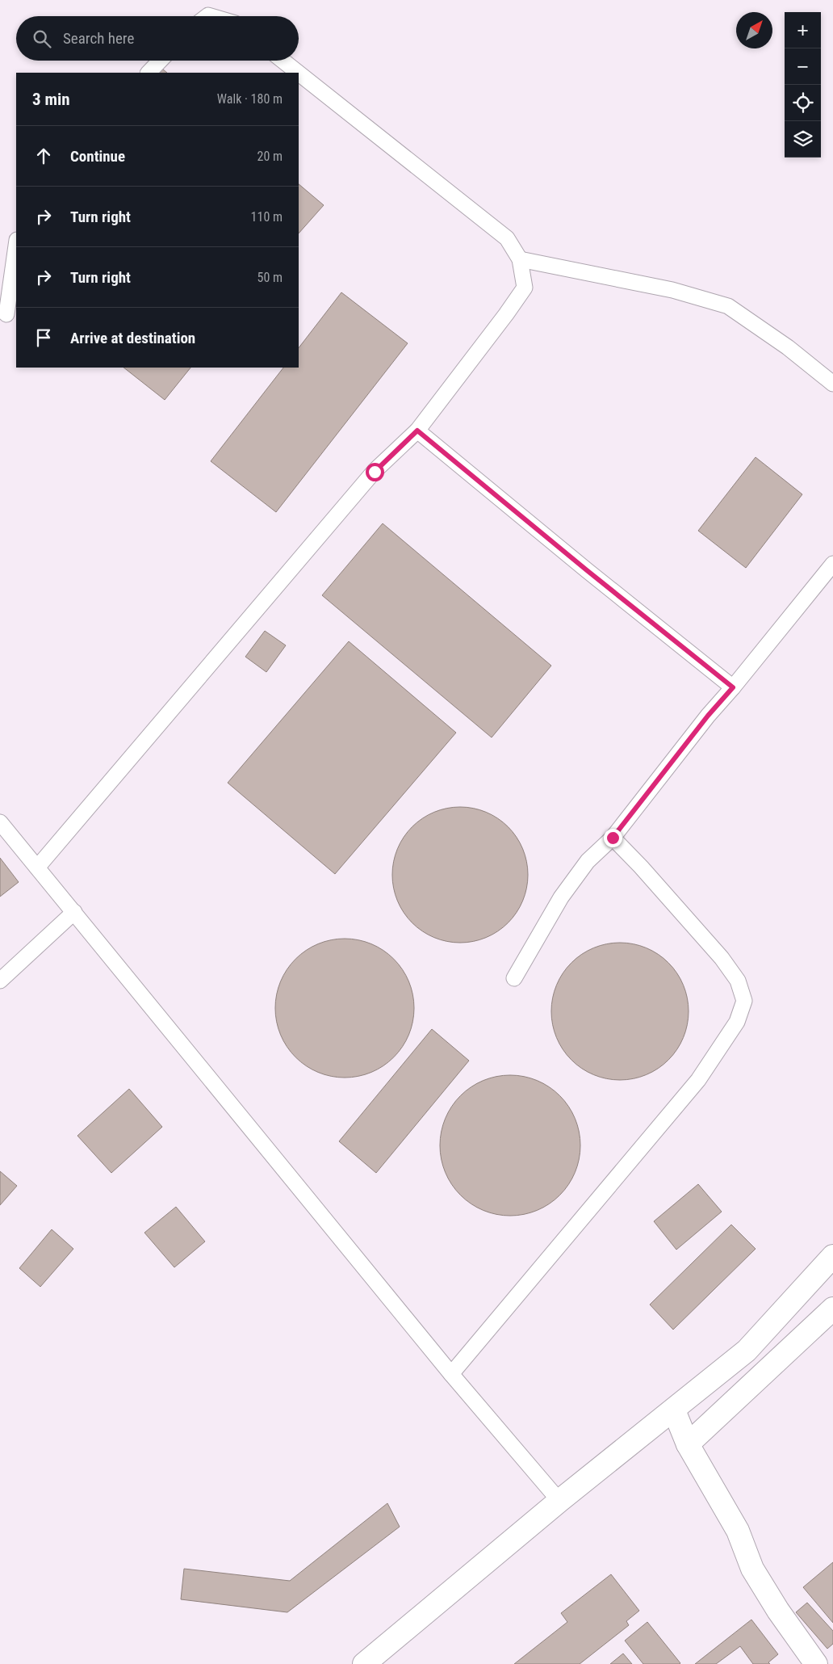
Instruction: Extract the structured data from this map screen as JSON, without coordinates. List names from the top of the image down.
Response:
{
  "north": "top right",
  "page": {
    "map_buttons": ["+", "−"],
    "search": "Search here",
    "heading": ["3 min", "Walk · 180 m"],
    "list": [
      ["Continue", "20 m"],
      ["Turn right", "110 m"],
      ["Turn right", "50 m"],
      "Arrive at destination"
    ]
  }
}
